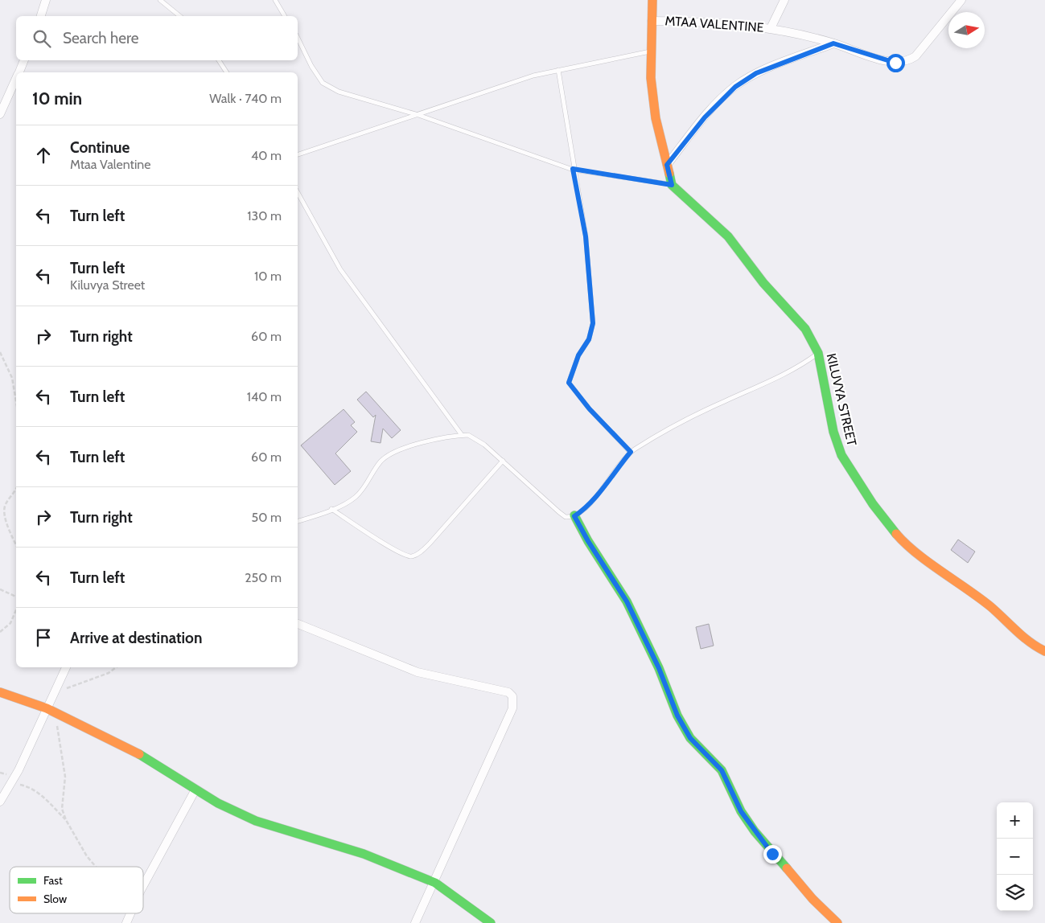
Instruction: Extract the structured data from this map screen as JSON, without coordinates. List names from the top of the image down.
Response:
{
  "streets": {
    "street": ["MTAA VALENTINE", "KILUVYA STREET"]
  },
  "legend": ["Fast", "Slow"],
  "north": "right",
  "page": {
    "search": "Search here",
    "heading": ["10 min", "Walk · 740 m"],
    "list": [
      ["Continue", "Mtaa Valentine", "40 m"],
      ["Turn left", "130 m"],
      ["Turn left", "Kiluvya Street", "10 m"],
      ["Turn right", "60 m"],
      ["Turn left", "140 m"],
      ["Turn left", "60 m"],
      ["Turn right", "50 m"],
      ["Turn left", "250 m"],
      "Arrive at destination"
    ],
    "map_buttons": ["+", "−"]
  }
}
